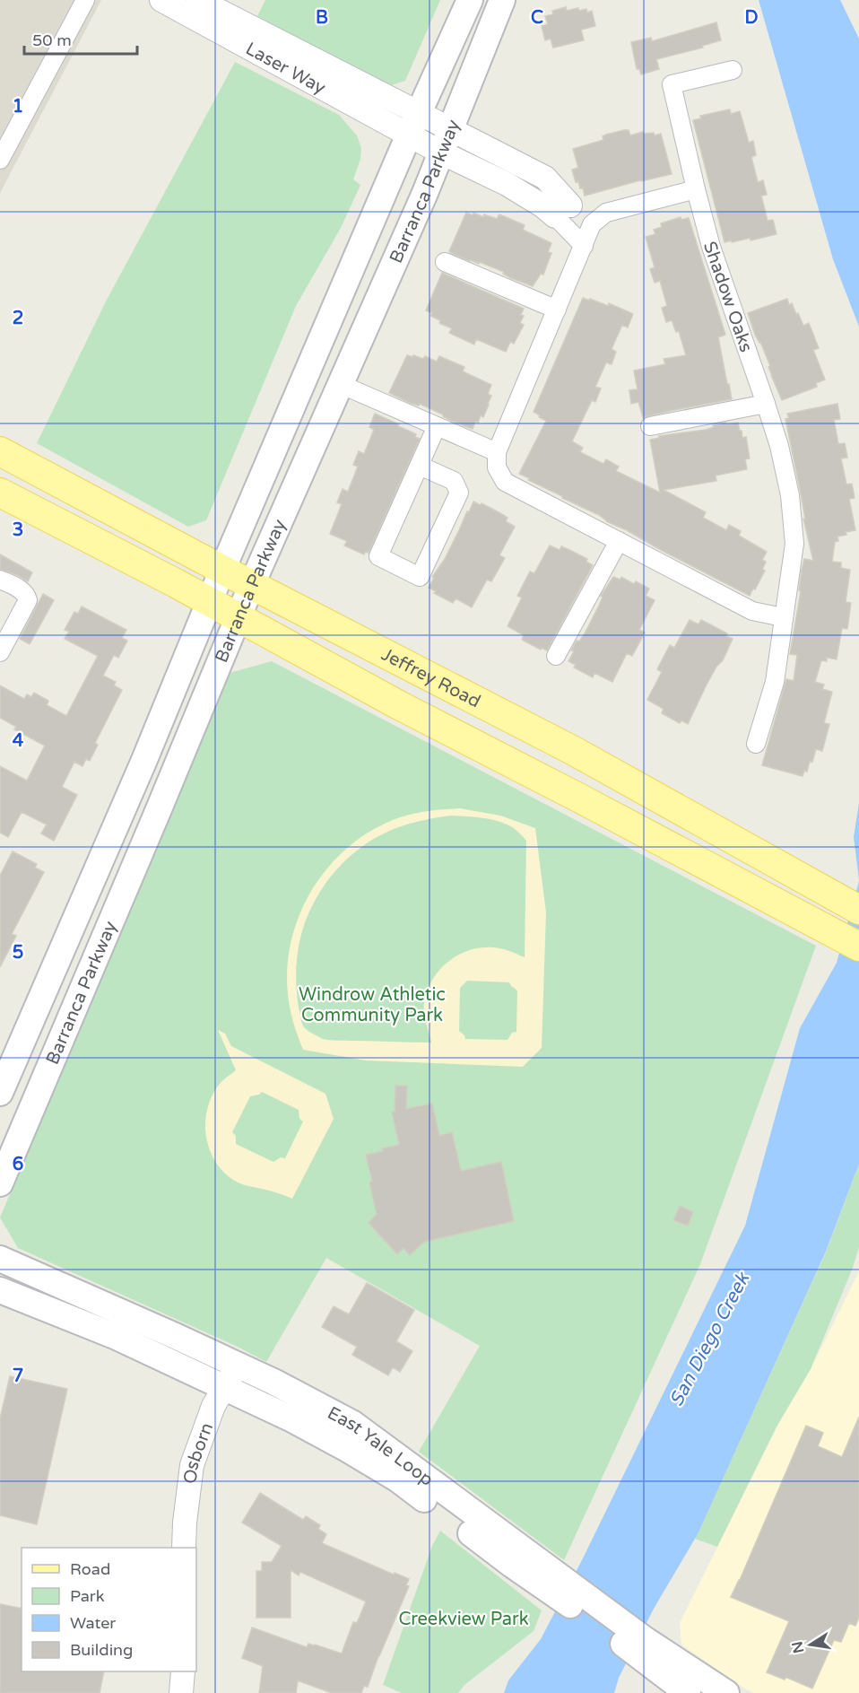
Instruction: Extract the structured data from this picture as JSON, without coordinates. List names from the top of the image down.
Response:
{
  "streets": {
    "main road": ["Barranca Parkway", "Jeffrey Road", "East Yale Loop"],
    "street": ["Laser Way", "Shadow Oaks", "Osborn"]
  },
  "crossings": [
    ["Laser Way", "Barranca Parkway"],
    ["Barranca Parkway", "Jeffrey Road"],
    ["East Yale Loop", "Osborn"]
  ],
  "water": ["San Diego Creek"],
  "parks": ["Windrow Athletic Community Park", "Creekview Park"],
  "legend": [
    "Road",
    "Park",
    "Water",
    "Building"
  ],
  "scale_bar": "50 m",
  "north": "left",
  "grid": {
    "columns": ["B", "C", "D"],
    "rows": [
      "1",
      "2",
      "3",
      "4",
      "5",
      "6",
      "7"
    ]
  }
}
